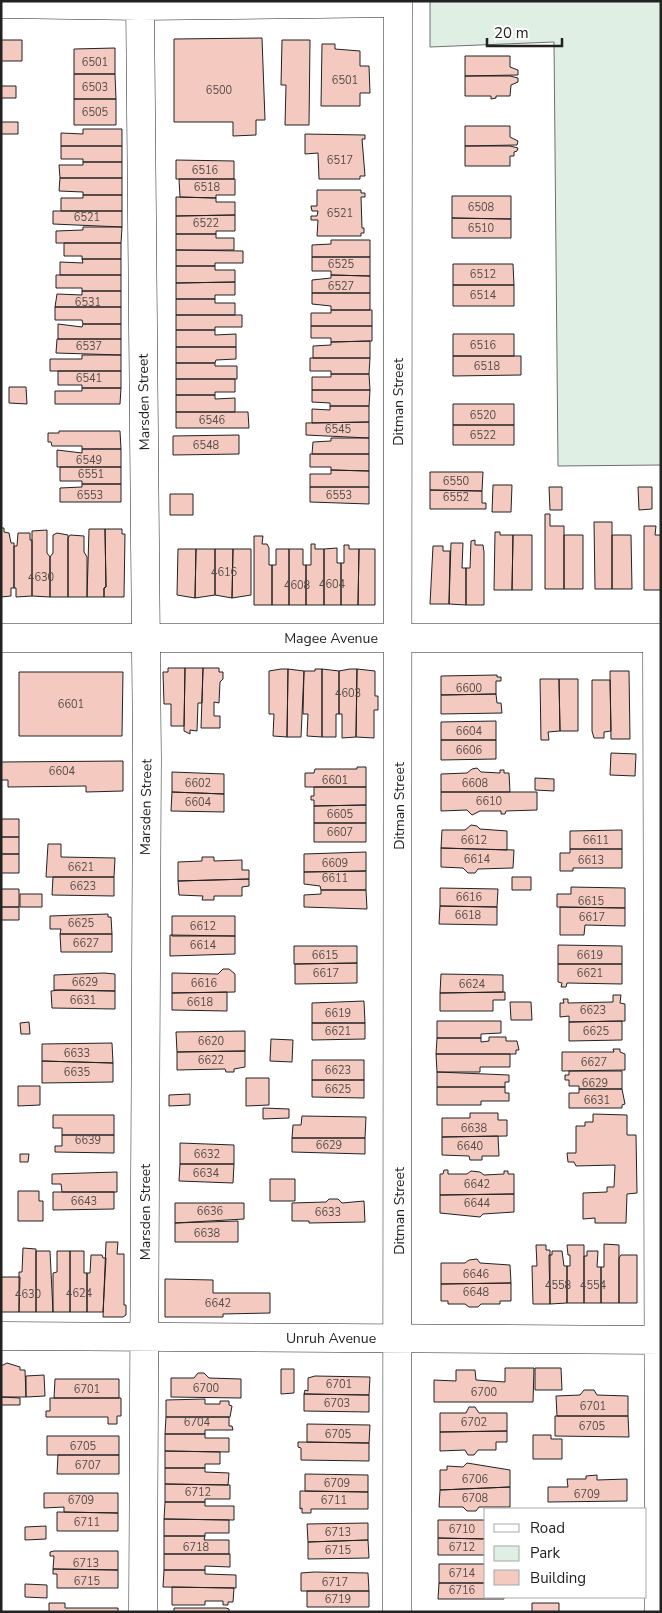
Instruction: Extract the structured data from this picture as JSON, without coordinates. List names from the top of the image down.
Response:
{
  "streets": {
    "street": [
      "Marsden Street",
      "Ditman Street",
      "Magee Avenue",
      "Unruh Avenue"
    ]
  },
  "crossings": [
    ["Marsden Street", "Magee Avenue"],
    ["Marsden Street", "Unruh Avenue"],
    ["Ditman Street", "Magee Avenue"],
    ["Ditman Street", "Unruh Avenue"]
  ],
  "house_numbers": [
    "6501",
    "6501",
    "6503",
    "6500",
    "6505",
    "6517",
    "6516",
    "6518",
    "6508",
    "6521",
    "6521",
    "6522",
    "6510",
    "6525",
    "6512",
    "6527",
    "6514",
    "6531",
    "6516",
    "6537",
    "6518",
    "6541",
    "6520",
    "6546",
    "6545",
    "6522",
    "6548",
    "6549",
    "6551",
    "6550",
    "6553",
    "6553",
    "6552",
    "4616",
    "4630",
    "4604",
    "4608",
    "6600",
    "4603",
    "6601",
    "6604",
    "6606",
    "6604",
    "6601",
    "6602",
    "6608",
    "6610",
    "6604",
    "6605",
    "6607",
    "6612",
    "6611",
    "6614",
    "6613",
    "6609",
    "6621",
    "6611",
    "6623",
    "6616",
    "6615",
    "6618",
    "6617",
    "6625",
    "6612",
    "6627",
    "6614",
    "6615",
    "6619",
    "6617",
    "6621",
    "6629",
    "6616",
    "6624",
    "6631",
    "6618",
    "6623",
    "6619",
    "6621",
    "6625",
    "6620",
    "6633",
    "6622",
    "6627",
    "6623",
    "6635",
    "6629",
    "6625",
    "6631",
    "6638",
    "6639",
    "6629",
    "6640",
    "6632",
    "6634",
    "6642",
    "6643",
    "6644",
    "6636",
    "6633",
    "6638",
    "6646",
    "4558",
    "4554",
    "6648",
    "4624",
    "4630",
    "6642",
    "6701",
    "6700",
    "6701",
    "6700",
    "6703",
    "6701",
    "6704",
    "6702",
    "6705",
    "6705",
    "6705",
    "6707",
    "6706",
    "6709",
    "6712",
    "6709",
    "6708",
    "6709",
    "6711",
    "6711",
    "6710",
    "6713",
    "6718",
    "6712",
    "6715",
    "6713",
    "6714",
    "6715",
    "6717",
    "6716",
    "6719"
  ],
  "legend": ["Road", "Park", "Building"],
  "scale_bar": "20 m"
}
